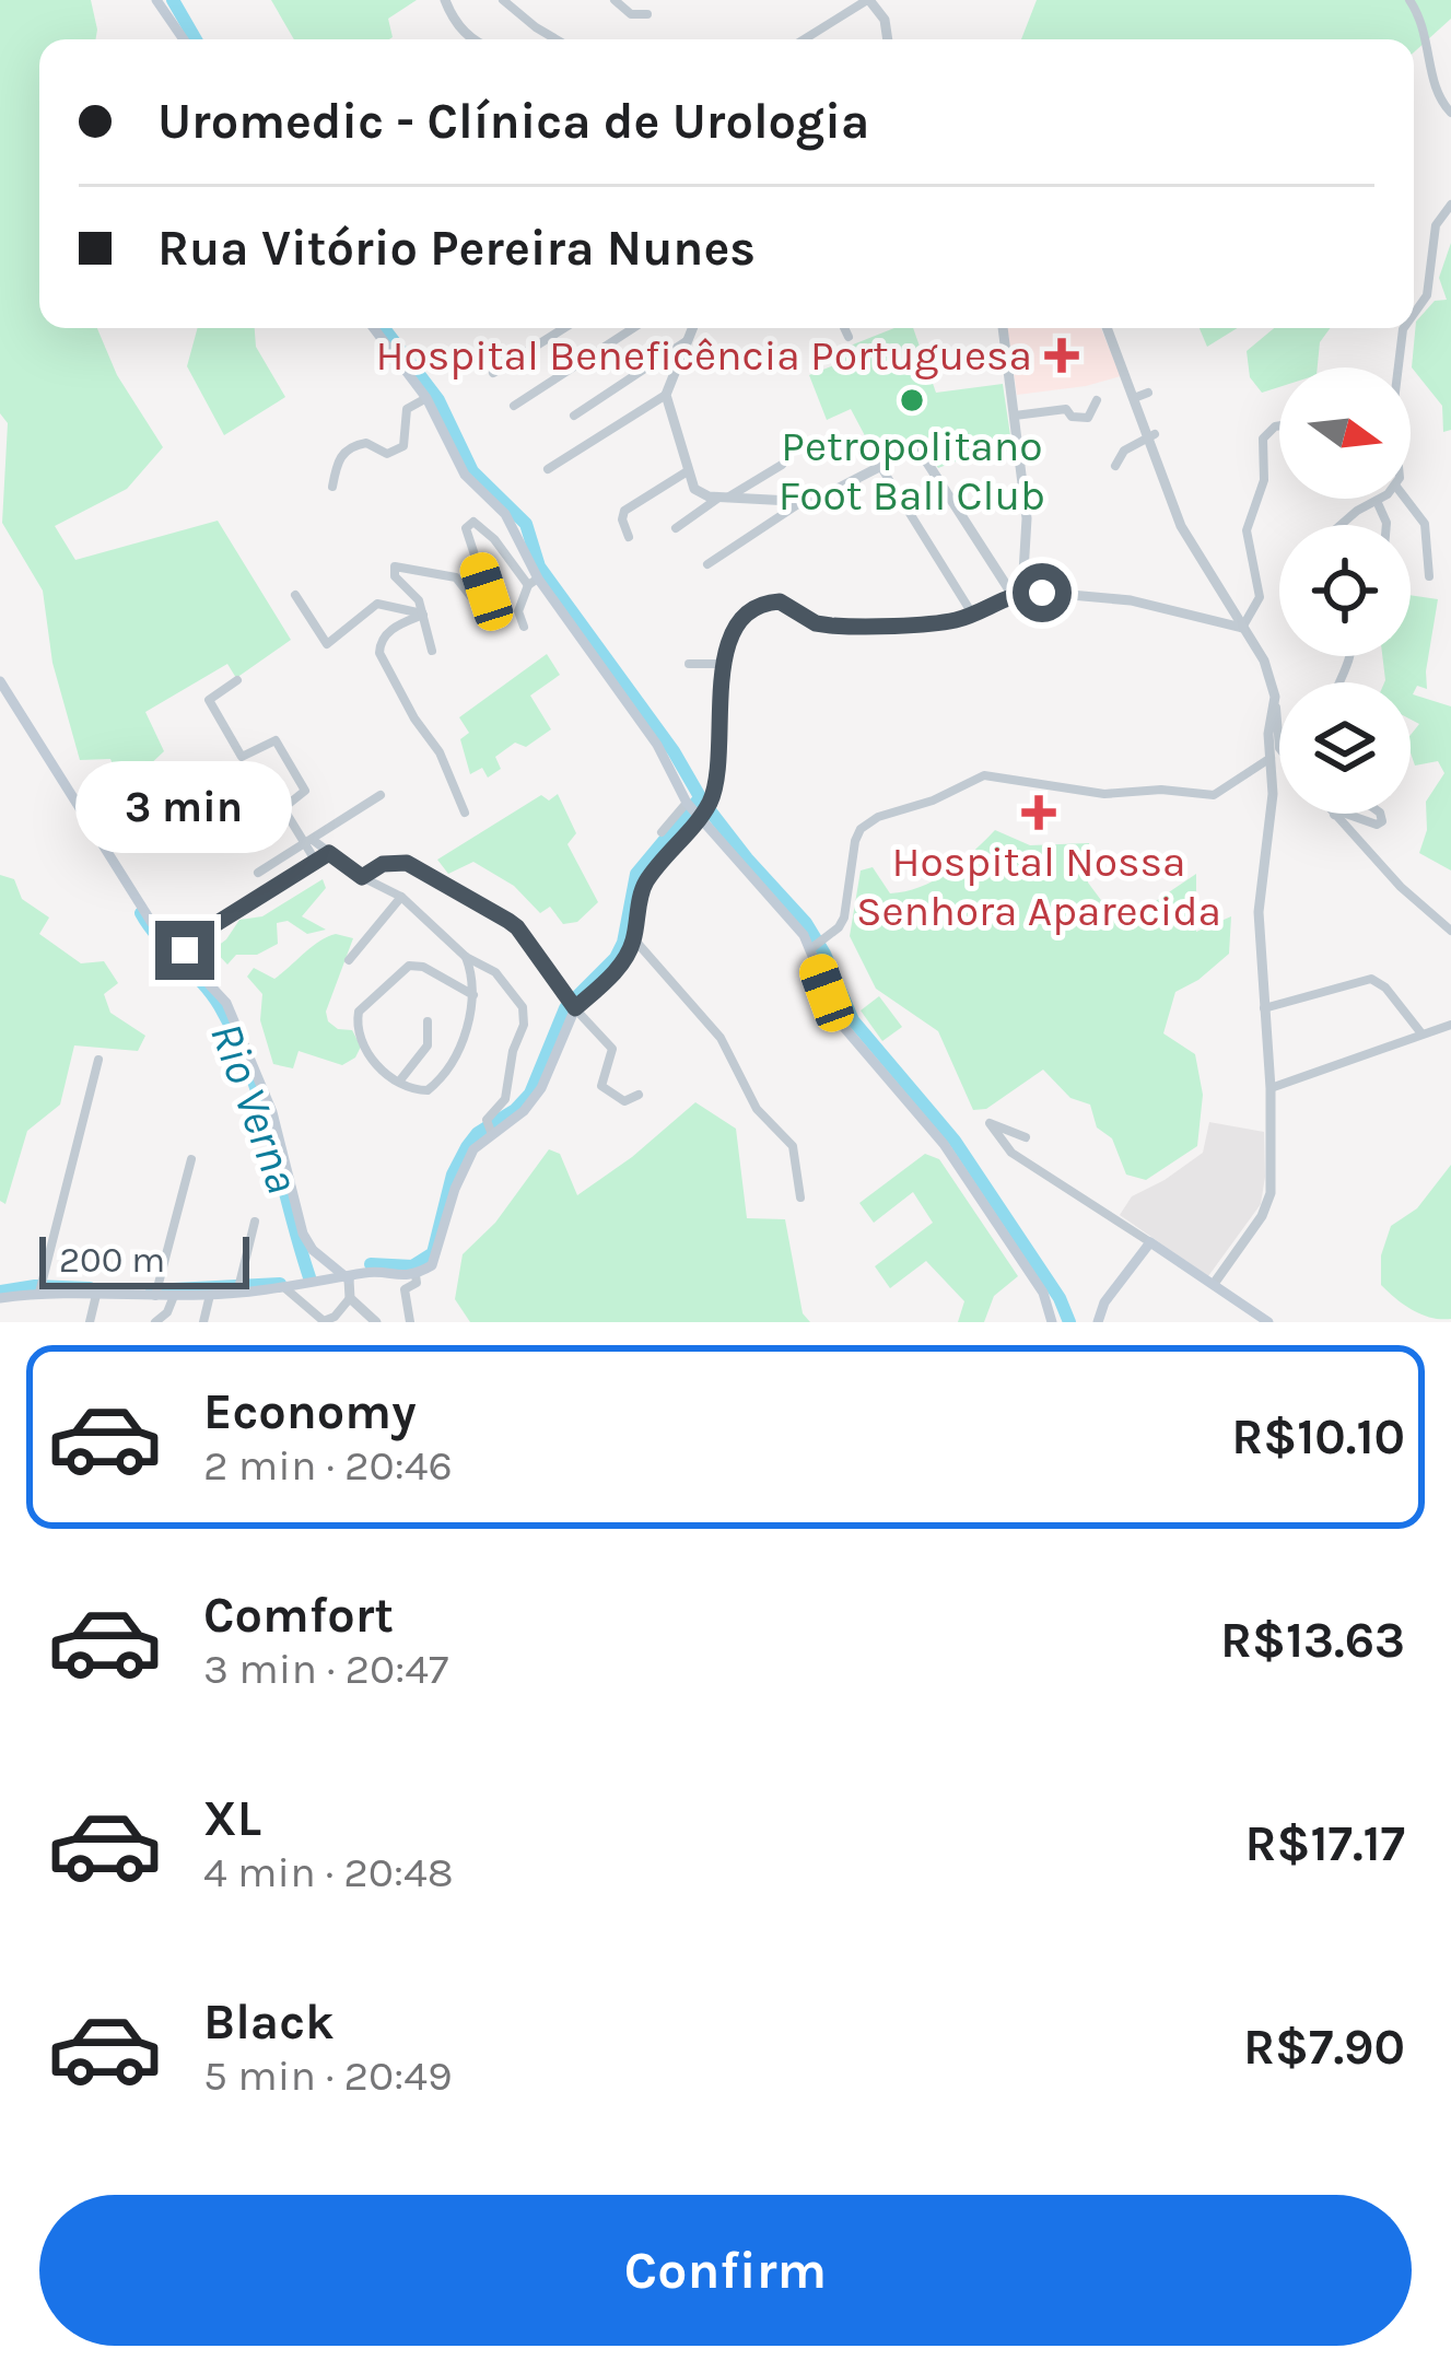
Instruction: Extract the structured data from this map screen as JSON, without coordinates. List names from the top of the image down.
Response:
{
  "water": ["Rio Verna"],
  "places": {
    "health": ["Hospital Beneficência Portuguesa", "Hospital Nossa Senhora Aparecida"],
    "other": ["Petropolitano Foot Ball Club"]
  },
  "scale_bar": "200 m",
  "north": "right",
  "page": {
    "banner": ["Uromedic - Clínica de Urologia", "Rua Vitório Pereira Nunes"],
    "bubble": "3 min",
    "scale": "200 m",
    "list": [
      {
        "name": "Economy",
        "note": "2 min · 20:46",
        "value": "R$10.10"
      },
      {
        "name": "Comfort",
        "note": "3 min · 20:47",
        "value": "R$13.63"
      },
      {
        "name": "XL",
        "note": "4 min · 20:48",
        "value": "R$17.17"
      },
      {
        "name": "Black",
        "note": "5 min · 20:49",
        "value": "R$7.90"
      }
    ],
    "buttons": "Confirm"
  }
}
